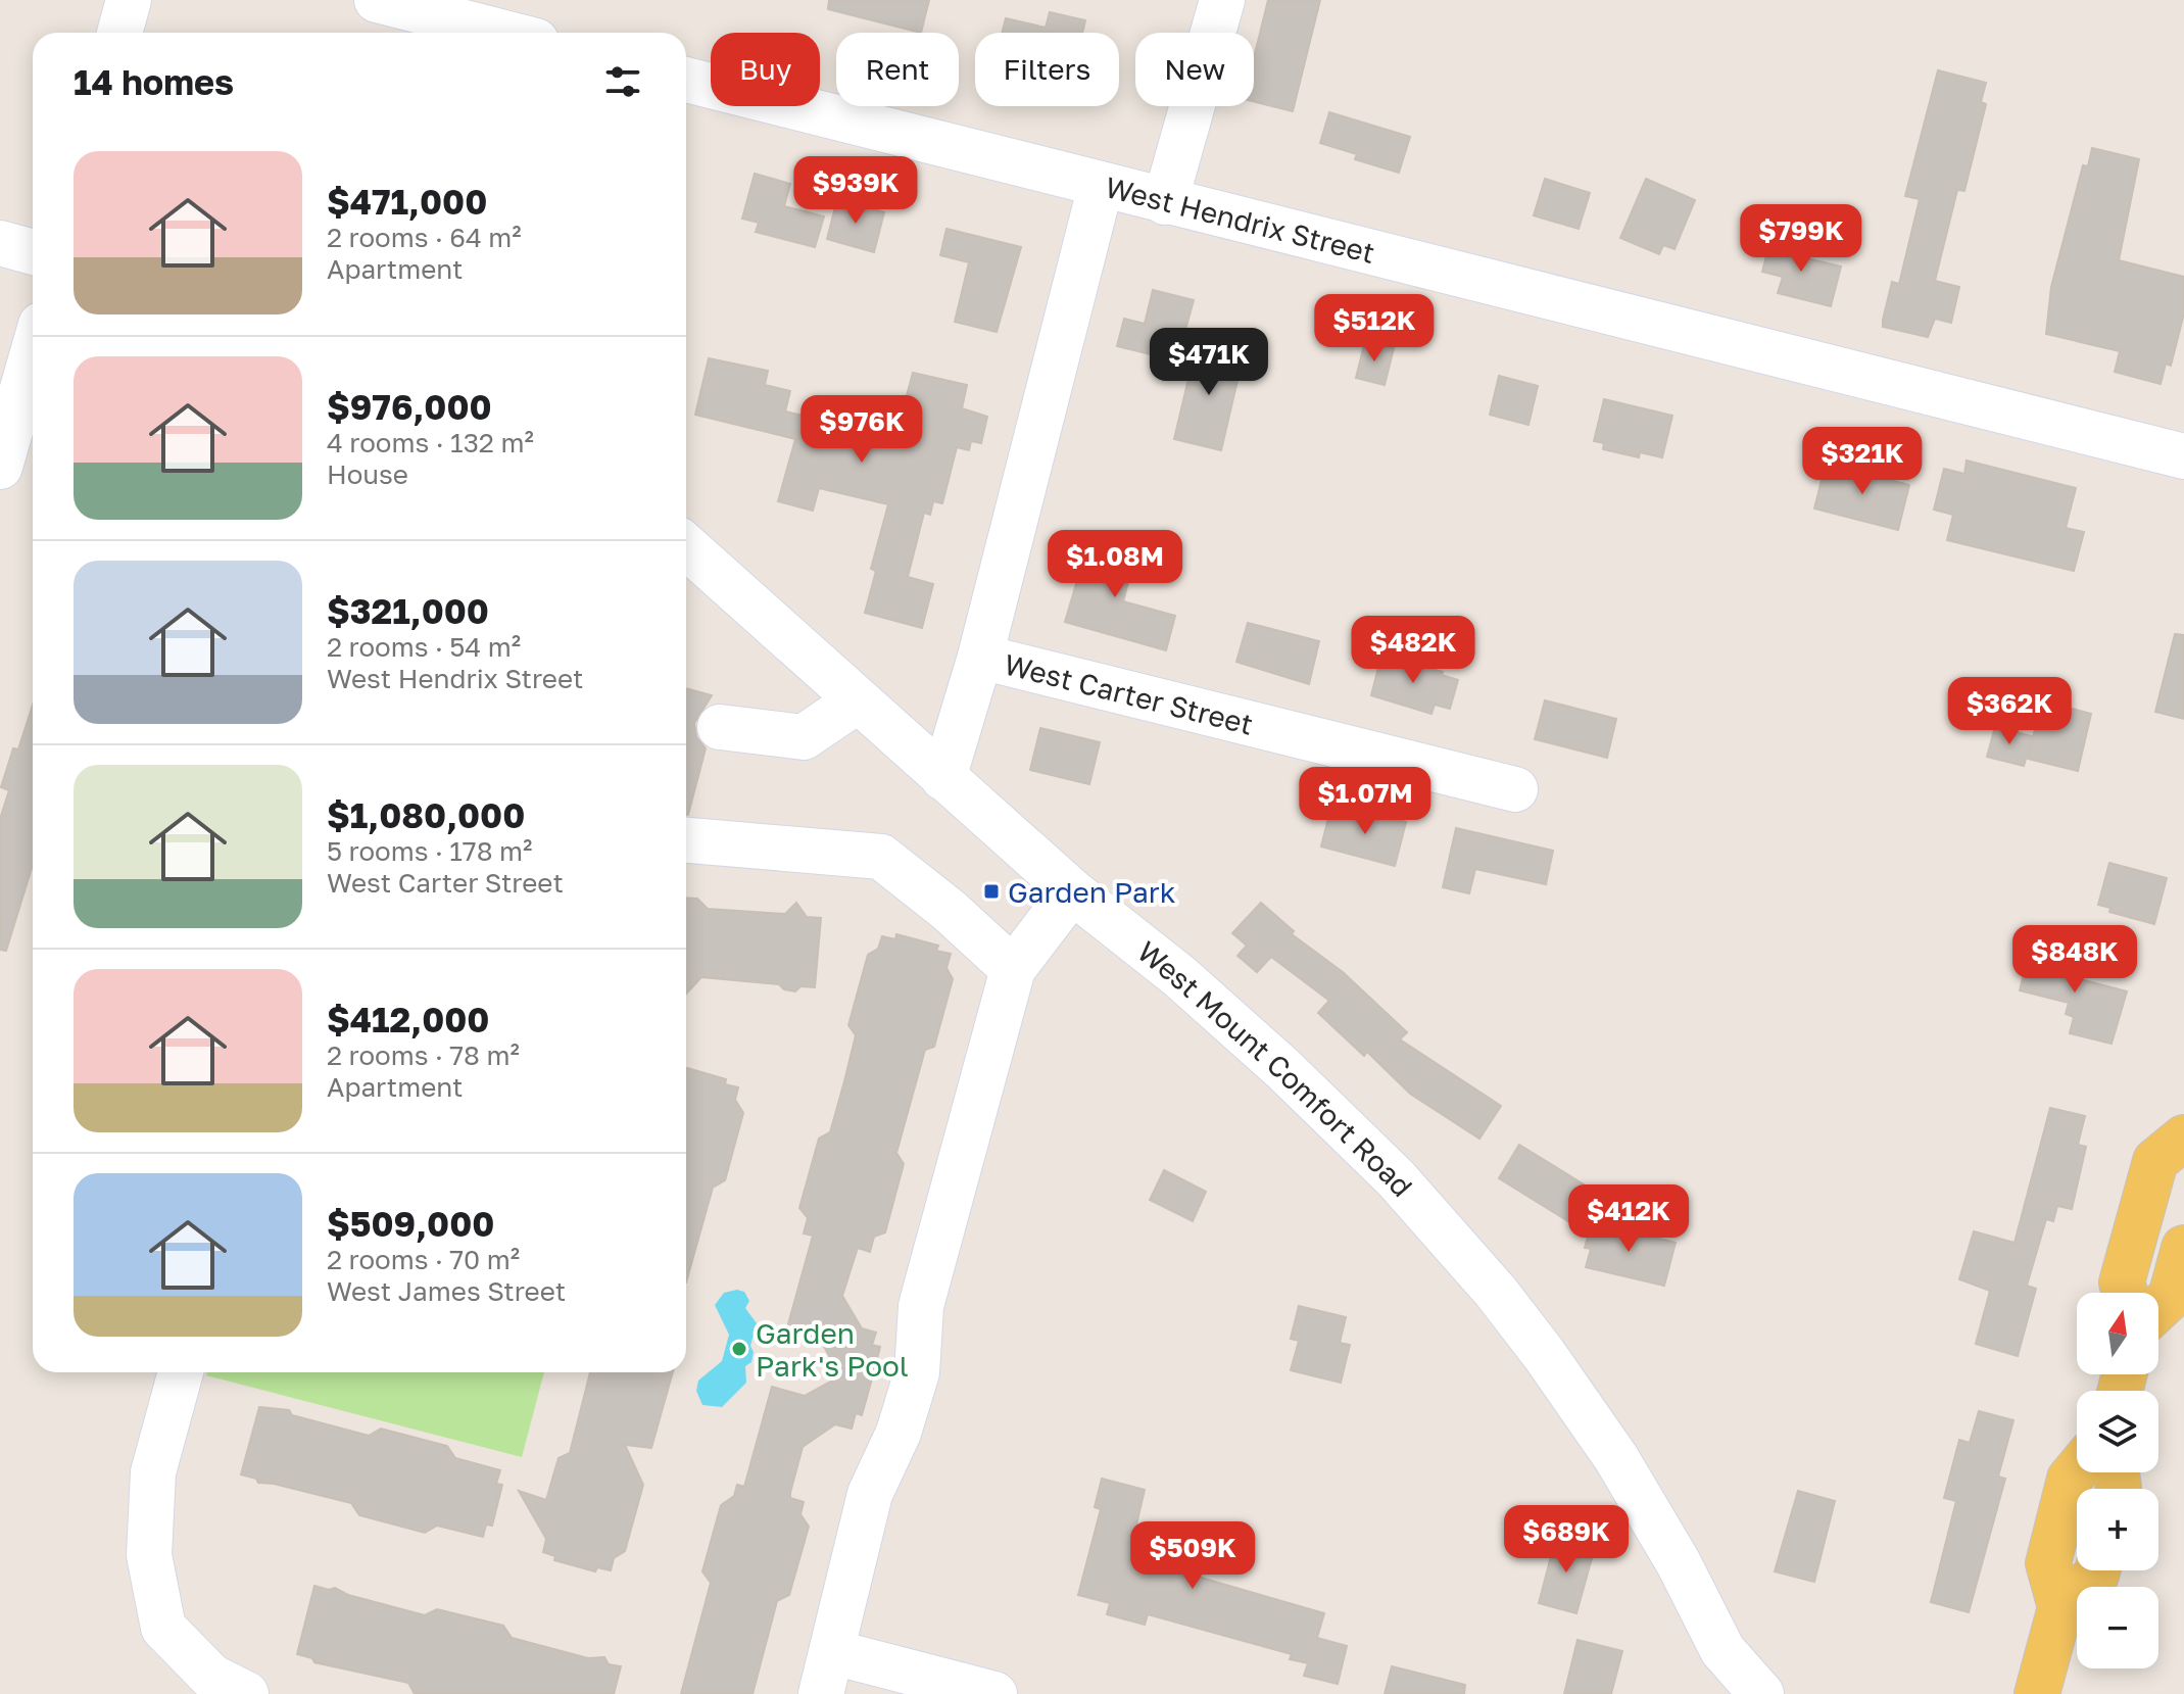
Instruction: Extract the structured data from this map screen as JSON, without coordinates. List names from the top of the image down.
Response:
{
  "streets": {
    "street": ["West Hendrix Street", "West Carter Street", "West Mount Comfort Road"]
  },
  "places": {
    "transit": ["Garden Park"],
    "other": ["Garden Park's Pool"]
  },
  "north": "top",
  "page": {
    "chip": [
      "Buy",
      "Rent",
      "Filters",
      "New"
    ],
    "heading": "14 homes",
    "list": [
      {
        "name": "$471,000",
        "note": "2 rooms · 64 m² · Apartment"
      },
      {
        "name": "$976,000",
        "note": "4 rooms · 132 m² · House"
      },
      {
        "name": "$321,000",
        "note": "2 rooms · 54 m² · West Hendrix Street"
      },
      {
        "name": "$1,080,000",
        "note": "5 rooms · 178 m² · West Carter Street"
      },
      {
        "name": "$412,000",
        "note": "2 rooms · 78 m² · Apartment"
      },
      {
        "name": "$509,000",
        "note": "2 rooms · 70 m² · West James Street"
      }
    ],
    "price": [
      "$939K",
      "$799K",
      "$512K",
      "$471K",
      "$976K",
      "$321K",
      "$1.08M",
      "$482K",
      "$362K",
      "$1.07M",
      "$848K",
      "$412K",
      "$689K",
      "$509K"
    ],
    "map_buttons": ["+", "−"]
  }
}
